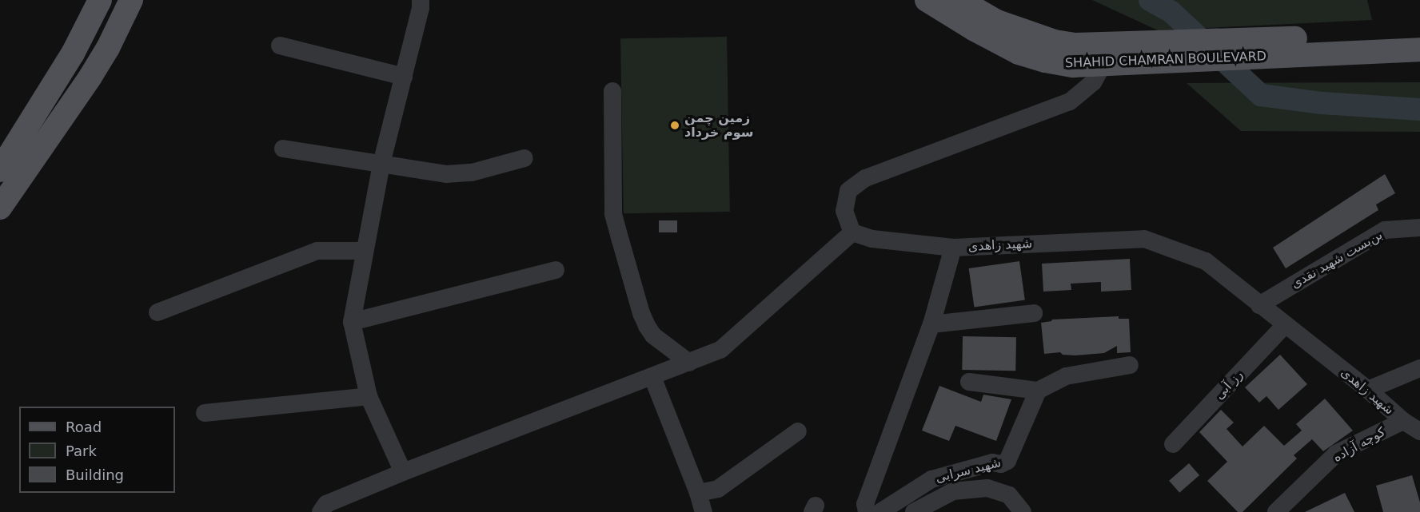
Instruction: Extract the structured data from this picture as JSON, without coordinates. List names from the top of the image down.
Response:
{
  "streets": {
    "main road": ["SHAHID CHAMRAN BOULEVARD"],
    "street": [
      "شهید زاهدی",
      "بن‌بست شهید نقدی",
      "رز آبی",
      "کوچه آزاده",
      "شهید سرابی"
    ]
  },
  "crossings": [
    ["شهید زاهدی", "بن‌بست شهید نقدی"],
    ["شهید زاهدی", "رز آبی"],
    ["شهید زاهدی", "کوچه آزاده"]
  ],
  "places": ["زمین چمن سوم خرداد"],
  "legend": ["Road", "Park", "Building"]
}
